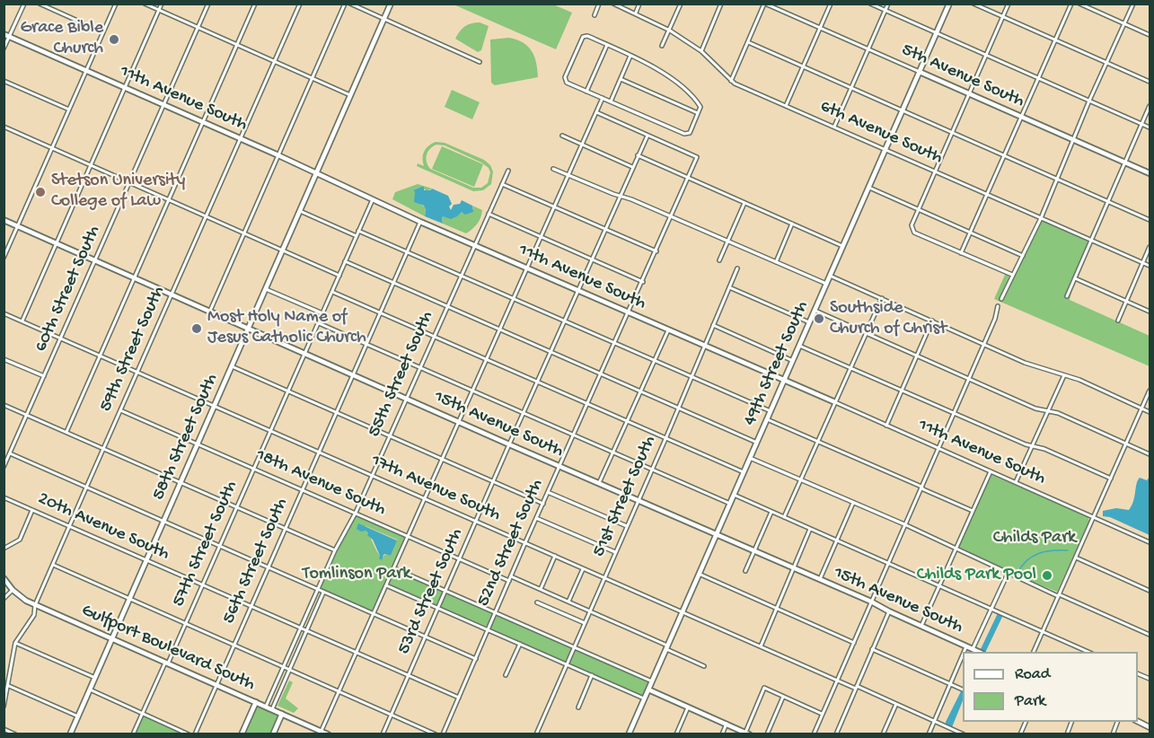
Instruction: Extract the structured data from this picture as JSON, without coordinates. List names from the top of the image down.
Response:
{
  "streets": {
    "street": [
      "5th Avenue South",
      "11th Avenue South",
      "6th Avenue South",
      "60th Street South",
      "59th Street South",
      "49th Street South",
      "55th Street South",
      "15th Avenue South",
      "58th Street South",
      "18th Avenue South",
      "17th Avenue South",
      "51st Street South",
      "20th Avenue South",
      "52nd Street South",
      "57th Street South",
      "56th Street South",
      "53rd Street South",
      "Gulfport Boulevard South"
    ]
  },
  "crossings": [
    ["5th Avenue South", "49th Street South"],
    ["11th Avenue South", "60th Street South"],
    ["11th Avenue South", "59th Street South"],
    ["11th Avenue South", "49th Street South"],
    ["11th Avenue South", "55th Street South"],
    ["11th Avenue South", "58th Street South"],
    ["11th Avenue South", "51st Street South"],
    ["11th Avenue South", "52nd Street South"],
    ["11th Avenue South", "57th Street South"],
    ["11th Avenue South", "56th Street South"],
    ["11th Avenue South", "53rd Street South"],
    ["6th Avenue South", "49th Street South"],
    ["60th Street South", "15th Avenue South"],
    ["60th Street South", "17th Avenue South"],
    ["59th Street South", "15th Avenue South"],
    ["59th Street South", "18th Avenue South"],
    ["59th Street South", "17th Avenue South"],
    ["59th Street South", "20th Avenue South"],
    ["59th Street South", "Gulfport Boulevard South"],
    ["49th Street South", "15th Avenue South"],
    ["49th Street South", "17th Avenue South"],
    ["55th Street South", "15th Avenue South"],
    ["55th Street South", "18th Avenue South"],
    ["55th Street South", "17th Avenue South"],
    ["55th Street South", "20th Avenue South"],
    ["55th Street South", "Gulfport Boulevard South"],
    ["15th Avenue South", "58th Street South"],
    ["15th Avenue South", "51st Street South"],
    ["15th Avenue South", "52nd Street South"],
    ["15th Avenue South", "57th Street South"],
    ["15th Avenue South", "56th Street South"],
    ["15th Avenue South", "53rd Street South"],
    ["58th Street South", "18th Avenue South"],
    ["58th Street South", "17th Avenue South"],
    ["58th Street South", "20th Avenue South"],
    ["58th Street South", "Gulfport Boulevard South"],
    ["18th Avenue South", "52nd Street South"],
    ["18th Avenue South", "57th Street South"],
    ["18th Avenue South", "56th Street South"],
    ["18th Avenue South", "53rd Street South"],
    ["17th Avenue South", "51st Street South"],
    ["17th Avenue South", "52nd Street South"],
    ["17th Avenue South", "57th Street South"],
    ["17th Avenue South", "56th Street South"],
    ["17th Avenue South", "53rd Street South"],
    ["20th Avenue South", "52nd Street South"],
    ["20th Avenue South", "57th Street South"],
    ["20th Avenue South", "56th Street South"],
    ["20th Avenue South", "53rd Street South"],
    ["52nd Street South", "53rd Street South"],
    ["57th Street South", "Gulfport Boulevard South"],
    ["56th Street South", "Gulfport Boulevard South"]
  ],
  "parks": ["Childs Park", "Tomlinson Park"],
  "places": [
    "Grace Bible Church",
    "Stetson University College of Law",
    "Southside Church of Christ",
    "Most Holy Name of Jesus Catholic Church",
    "Childs Park Pool"
  ],
  "legend": ["Road", "Park"]
}
